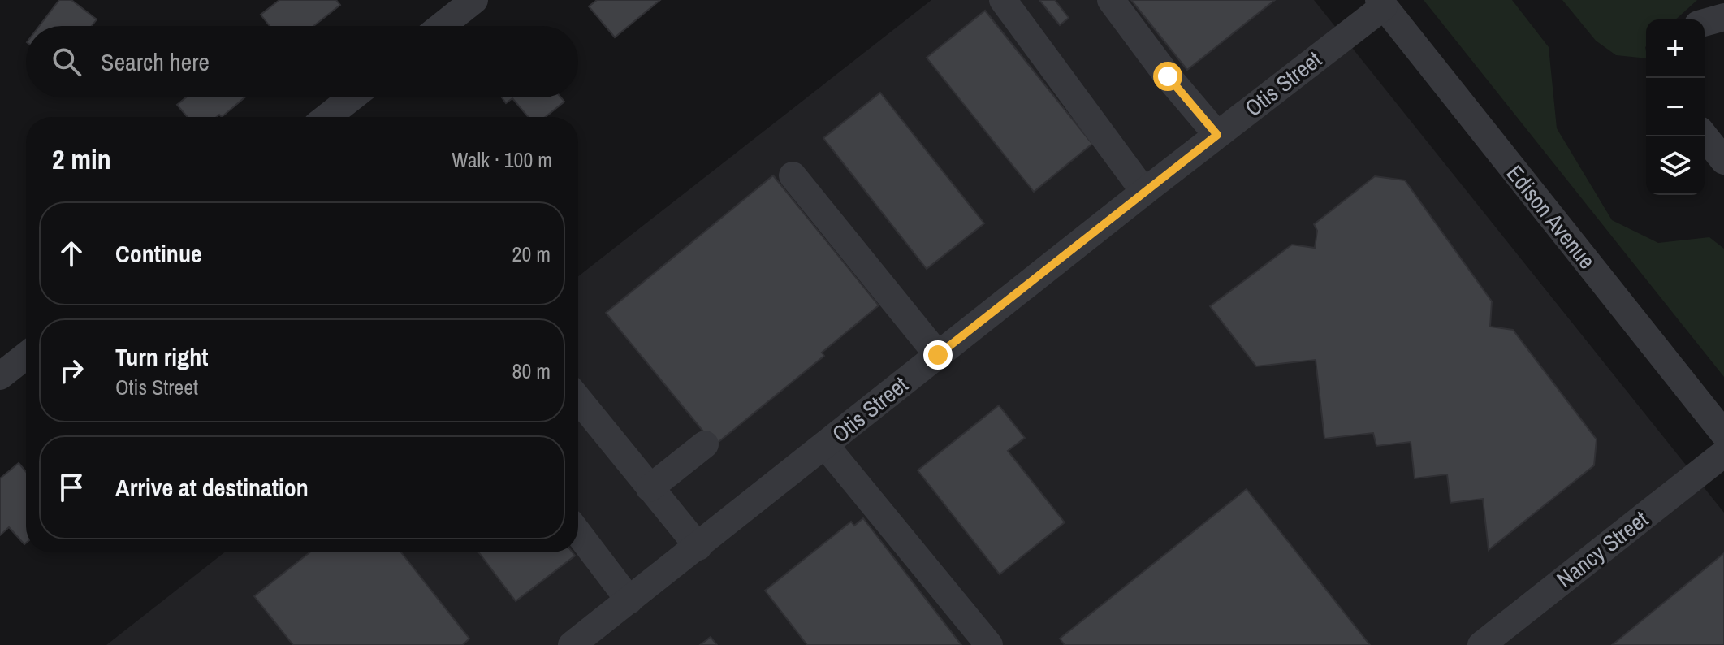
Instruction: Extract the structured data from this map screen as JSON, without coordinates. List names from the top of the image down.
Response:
{
  "streets": {
    "street": ["Otis Street", "Edison Avenue", "Nancy Street"]
  },
  "crossings": [
    ["Otis Street", "Edison Avenue"]
  ],
  "page": {
    "map_buttons": ["+", "−"],
    "search": "Search here",
    "heading": ["2 min", "Walk · 100 m"],
    "list": [
      ["Continue", "20 m"],
      ["Turn right", "Otis Street", "80 m"],
      "Arrive at destination"
    ]
  }
}
